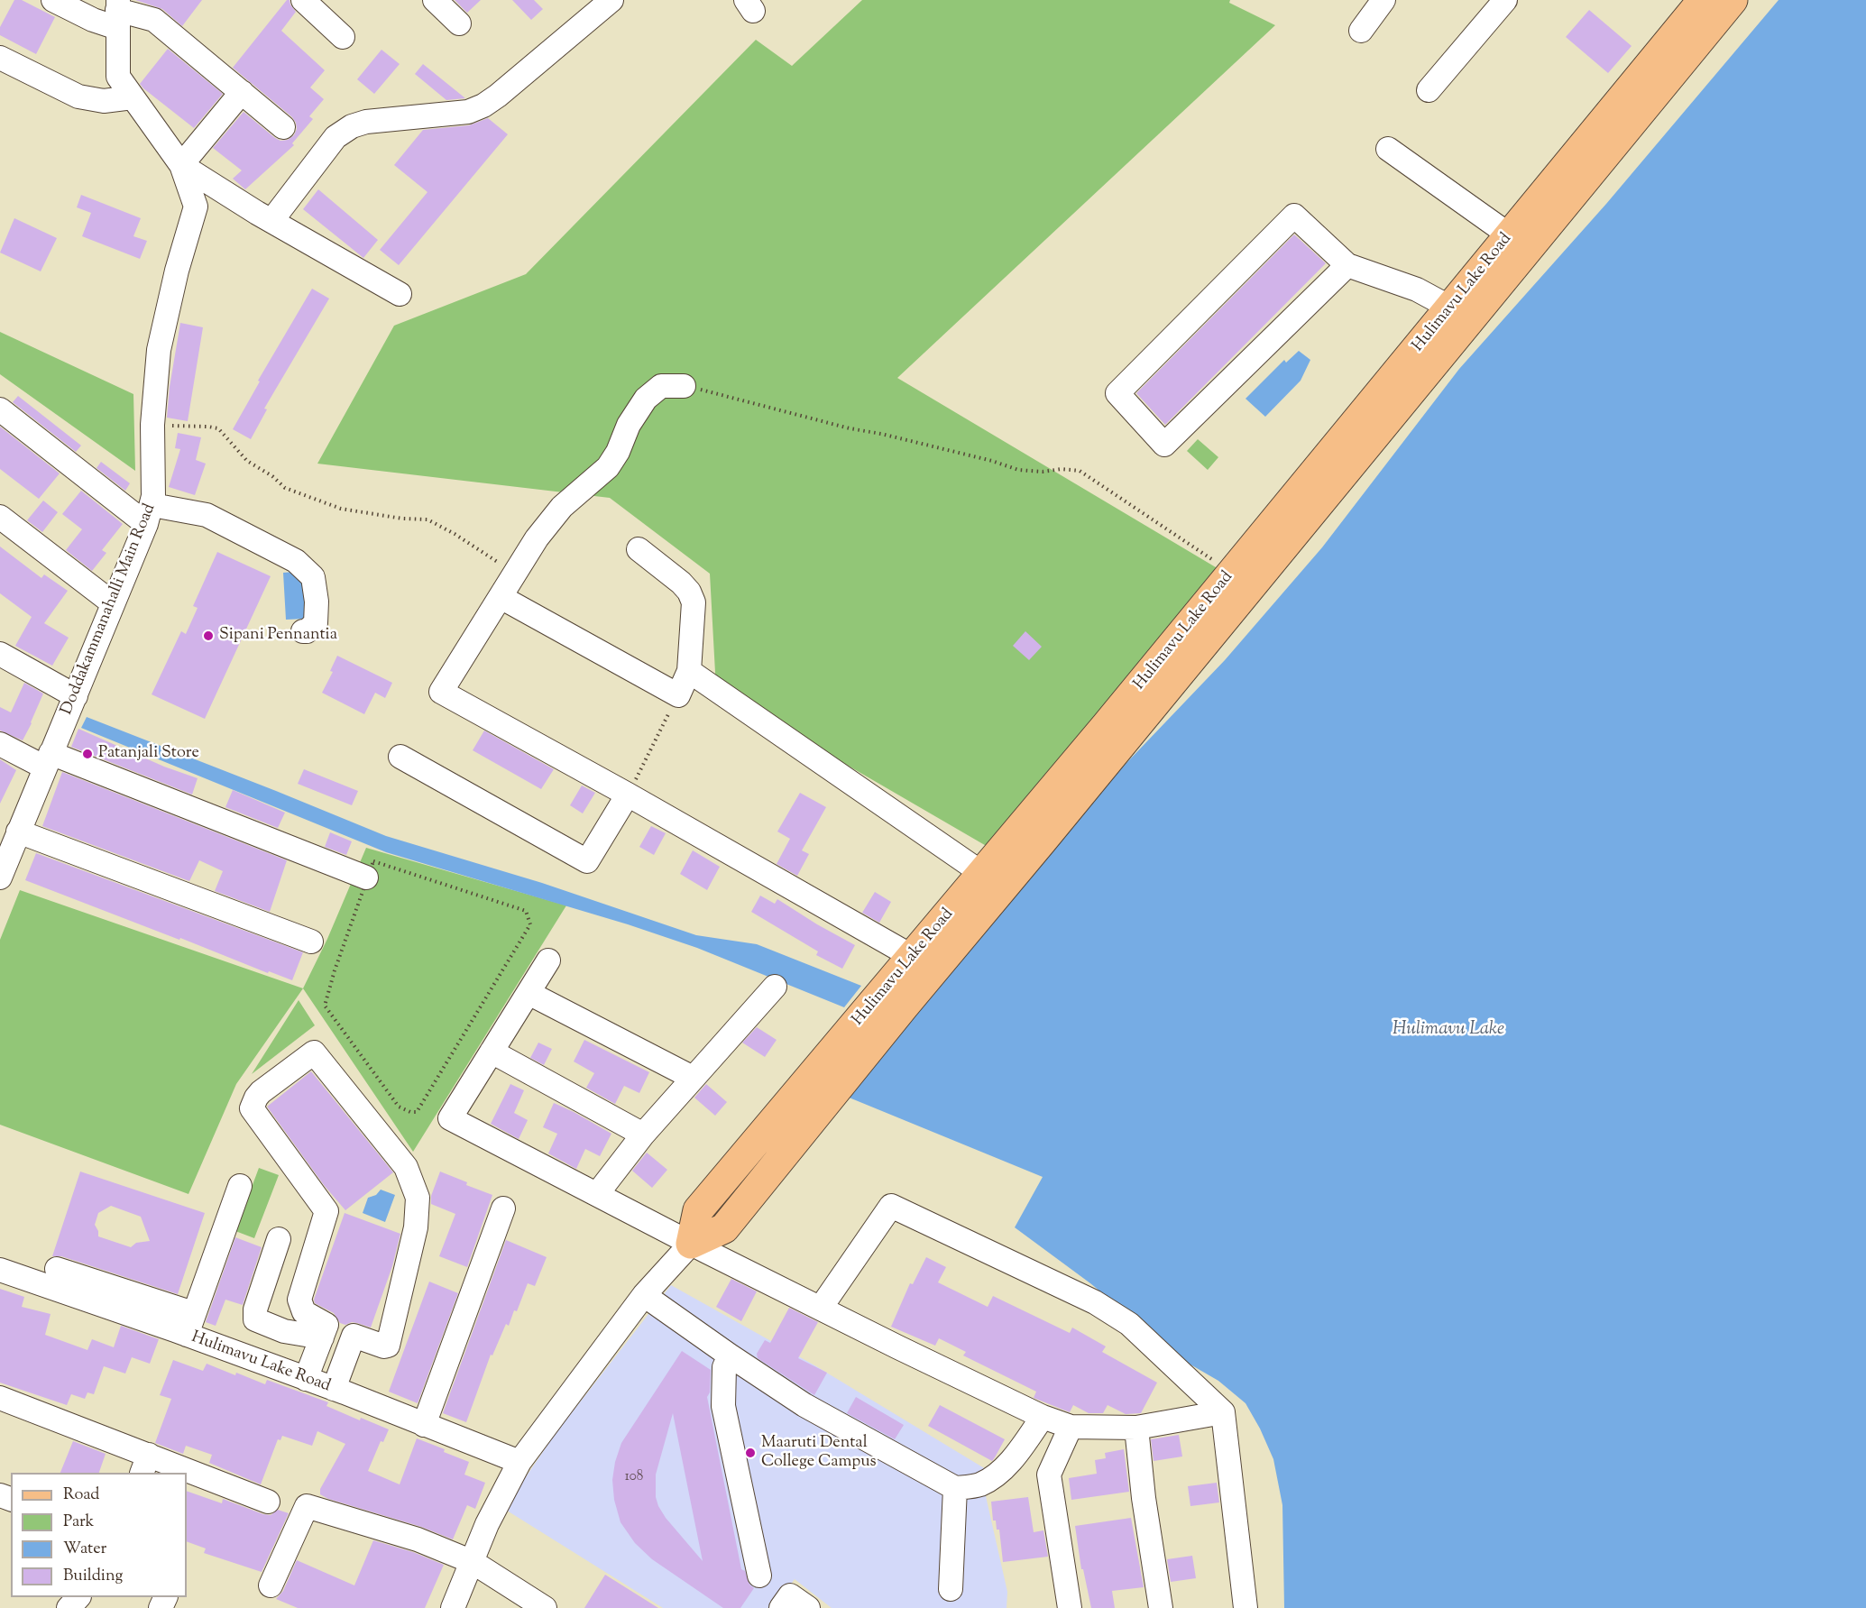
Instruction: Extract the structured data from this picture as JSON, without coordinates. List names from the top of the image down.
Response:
{
  "streets": {
    "main road": ["Hulimavu Lake Road"],
    "street": ["Doddakammanahalli Main Road"]
  },
  "water": ["Hulimavu Lake"],
  "places": ["Sipani Pennantia", "Patanjali Store", "Maaruti Dental College Campus"],
  "house_numbers": ["108"],
  "legend": [
    "Road",
    "Park",
    "Water",
    "Building"
  ]
}
